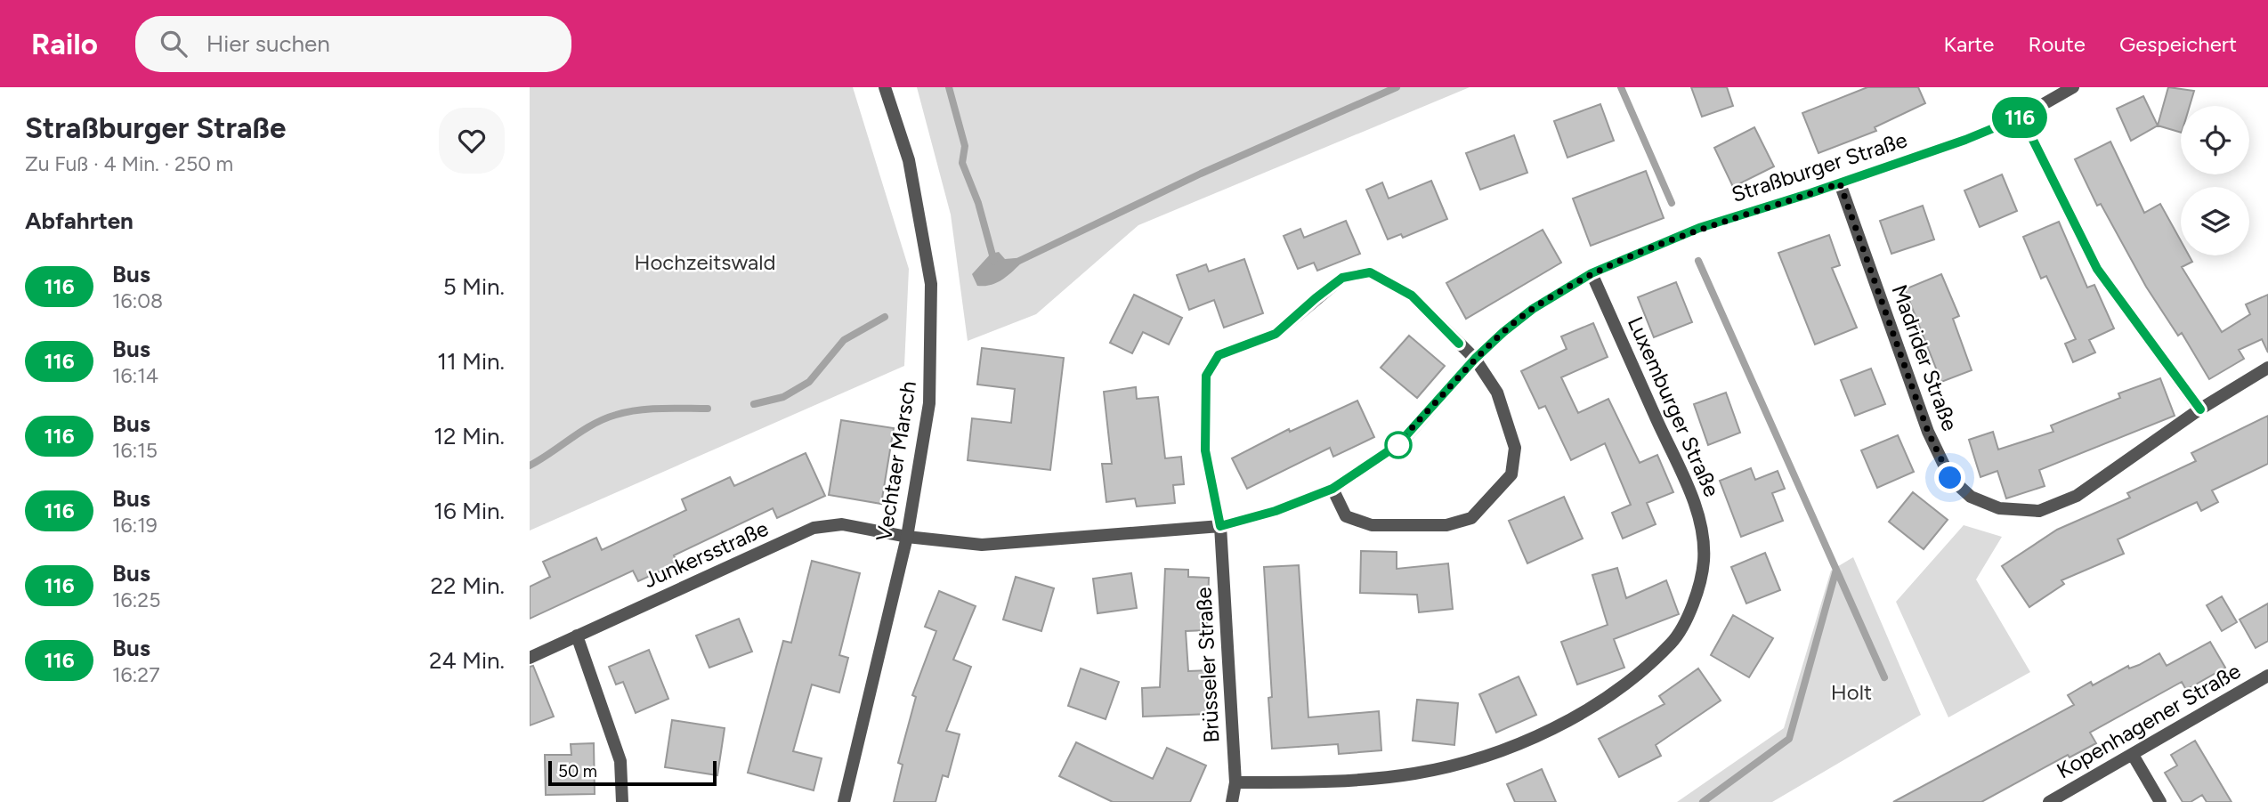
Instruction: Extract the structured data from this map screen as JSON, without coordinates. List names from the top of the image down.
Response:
{
  "streets": {
    "street": [
      "Straßburger Straße",
      "Madrider Straße",
      "Luxemburger Straße",
      "Vechtaer Marsch",
      "Junkersstraße",
      "Brüsseler Straße",
      "Kopenhagener Straße"
    ]
  },
  "crossings": [
    ["Straßburger Straße", "Madrider Straße"],
    ["Straßburger Straße", "Luxemburger Straße"],
    ["Straßburger Straße", "Vechtaer Marsch"],
    ["Straßburger Straße", "Junkersstraße"],
    ["Straßburger Straße", "Brüsseler Straße"],
    ["Luxemburger Straße", "Brüsseler Straße"],
    ["Vechtaer Marsch", "Junkersstraße"]
  ],
  "parks": ["Hochzeitswald", "Holt"],
  "lines": ["bus line 116"],
  "scale_bar": "50 m",
  "page": {
    "header": "Railo",
    "search": "Hier suchen",
    "nav": ["Karte", "Route", "Gespeichert"],
    "heading": [
      ["Straßburger Straße", "Zu Fuß · 4 Min. · 250 m"],
      "Abfahrten"
    ],
    "on_map": "116",
    "list": [
      {
        "mark": "116",
        "name": "Bus",
        "note": "16:08",
        "value": "5 Min."
      },
      {
        "mark": "116",
        "name": "Bus",
        "note": "16:14",
        "value": "11 Min."
      },
      {
        "mark": "116",
        "name": "Bus",
        "note": "16:15",
        "value": "12 Min."
      },
      {
        "mark": "116",
        "name": "Bus",
        "note": "16:19",
        "value": "16 Min."
      },
      {
        "mark": "116",
        "name": "Bus",
        "note": "16:25",
        "value": "22 Min."
      },
      {
        "mark": "116",
        "name": "Bus",
        "note": "16:27",
        "value": "24 Min."
      }
    ],
    "scale": "50 m"
  }
}
